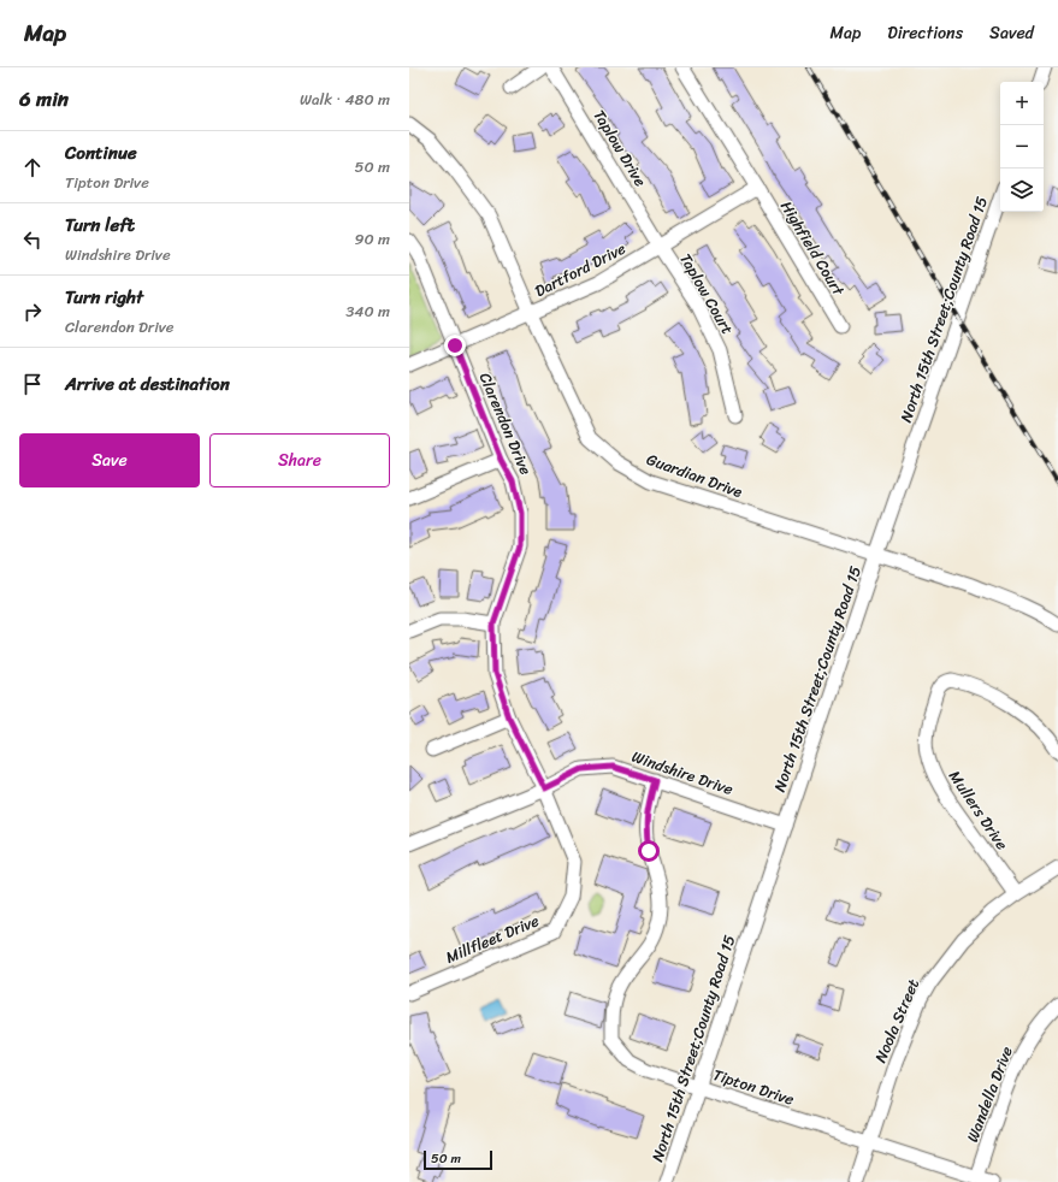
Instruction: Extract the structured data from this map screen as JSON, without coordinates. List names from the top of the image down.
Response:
{
  "streets": {
    "street": [
      "Taplow Drive",
      "Highfield Court",
      "Dartford Drive",
      "Taplow Court",
      "North 15th Street;County Road 15",
      "Clarendon Drive",
      "Guardian Drive",
      "Windshire Drive",
      "Mullers Drive",
      "Millfleet Drive",
      "Noola Street",
      "Tipton Drive",
      "Wandella Drive"
    ]
  },
  "crossings": [
    ["Taplow Drive", "Dartford Drive"],
    ["Taplow Drive", "Taplow Court"],
    ["Highfield Court", "Dartford Drive"],
    ["Dartford Drive", "Taplow Court"],
    ["Dartford Drive", "Clarendon Drive"],
    ["Dartford Drive", "Guardian Drive"],
    ["North 15th Street;County Road 15", "Guardian Drive"],
    ["North 15th Street;County Road 15", "Windshire Drive"],
    ["North 15th Street;County Road 15", "Tipton Drive"],
    ["Clarendon Drive", "Windshire Drive"],
    ["Clarendon Drive", "Millfleet Drive"],
    ["Windshire Drive", "Millfleet Drive"],
    ["Windshire Drive", "Tipton Drive"],
    ["Mullers Drive", "Noola Street"],
    ["Noola Street", "Tipton Drive"],
    ["Tipton Drive", "Wandella Drive"]
  ],
  "scale_bar": "50 m",
  "page": {
    "header": "Map",
    "nav": ["Map", "Directions", "Saved"],
    "heading": ["6 min", "Walk · 480 m"],
    "map_buttons": ["+", "−"],
    "list": [
      ["Continue", "Tipton Drive", "50 m"],
      ["Turn left", "Windshire Drive", "90 m"],
      ["Turn right", "Clarendon Drive", "340 m"],
      "Arrive at destination"
    ],
    "buttons": ["Save", "Share"],
    "scale": "50 m"
  }
}
